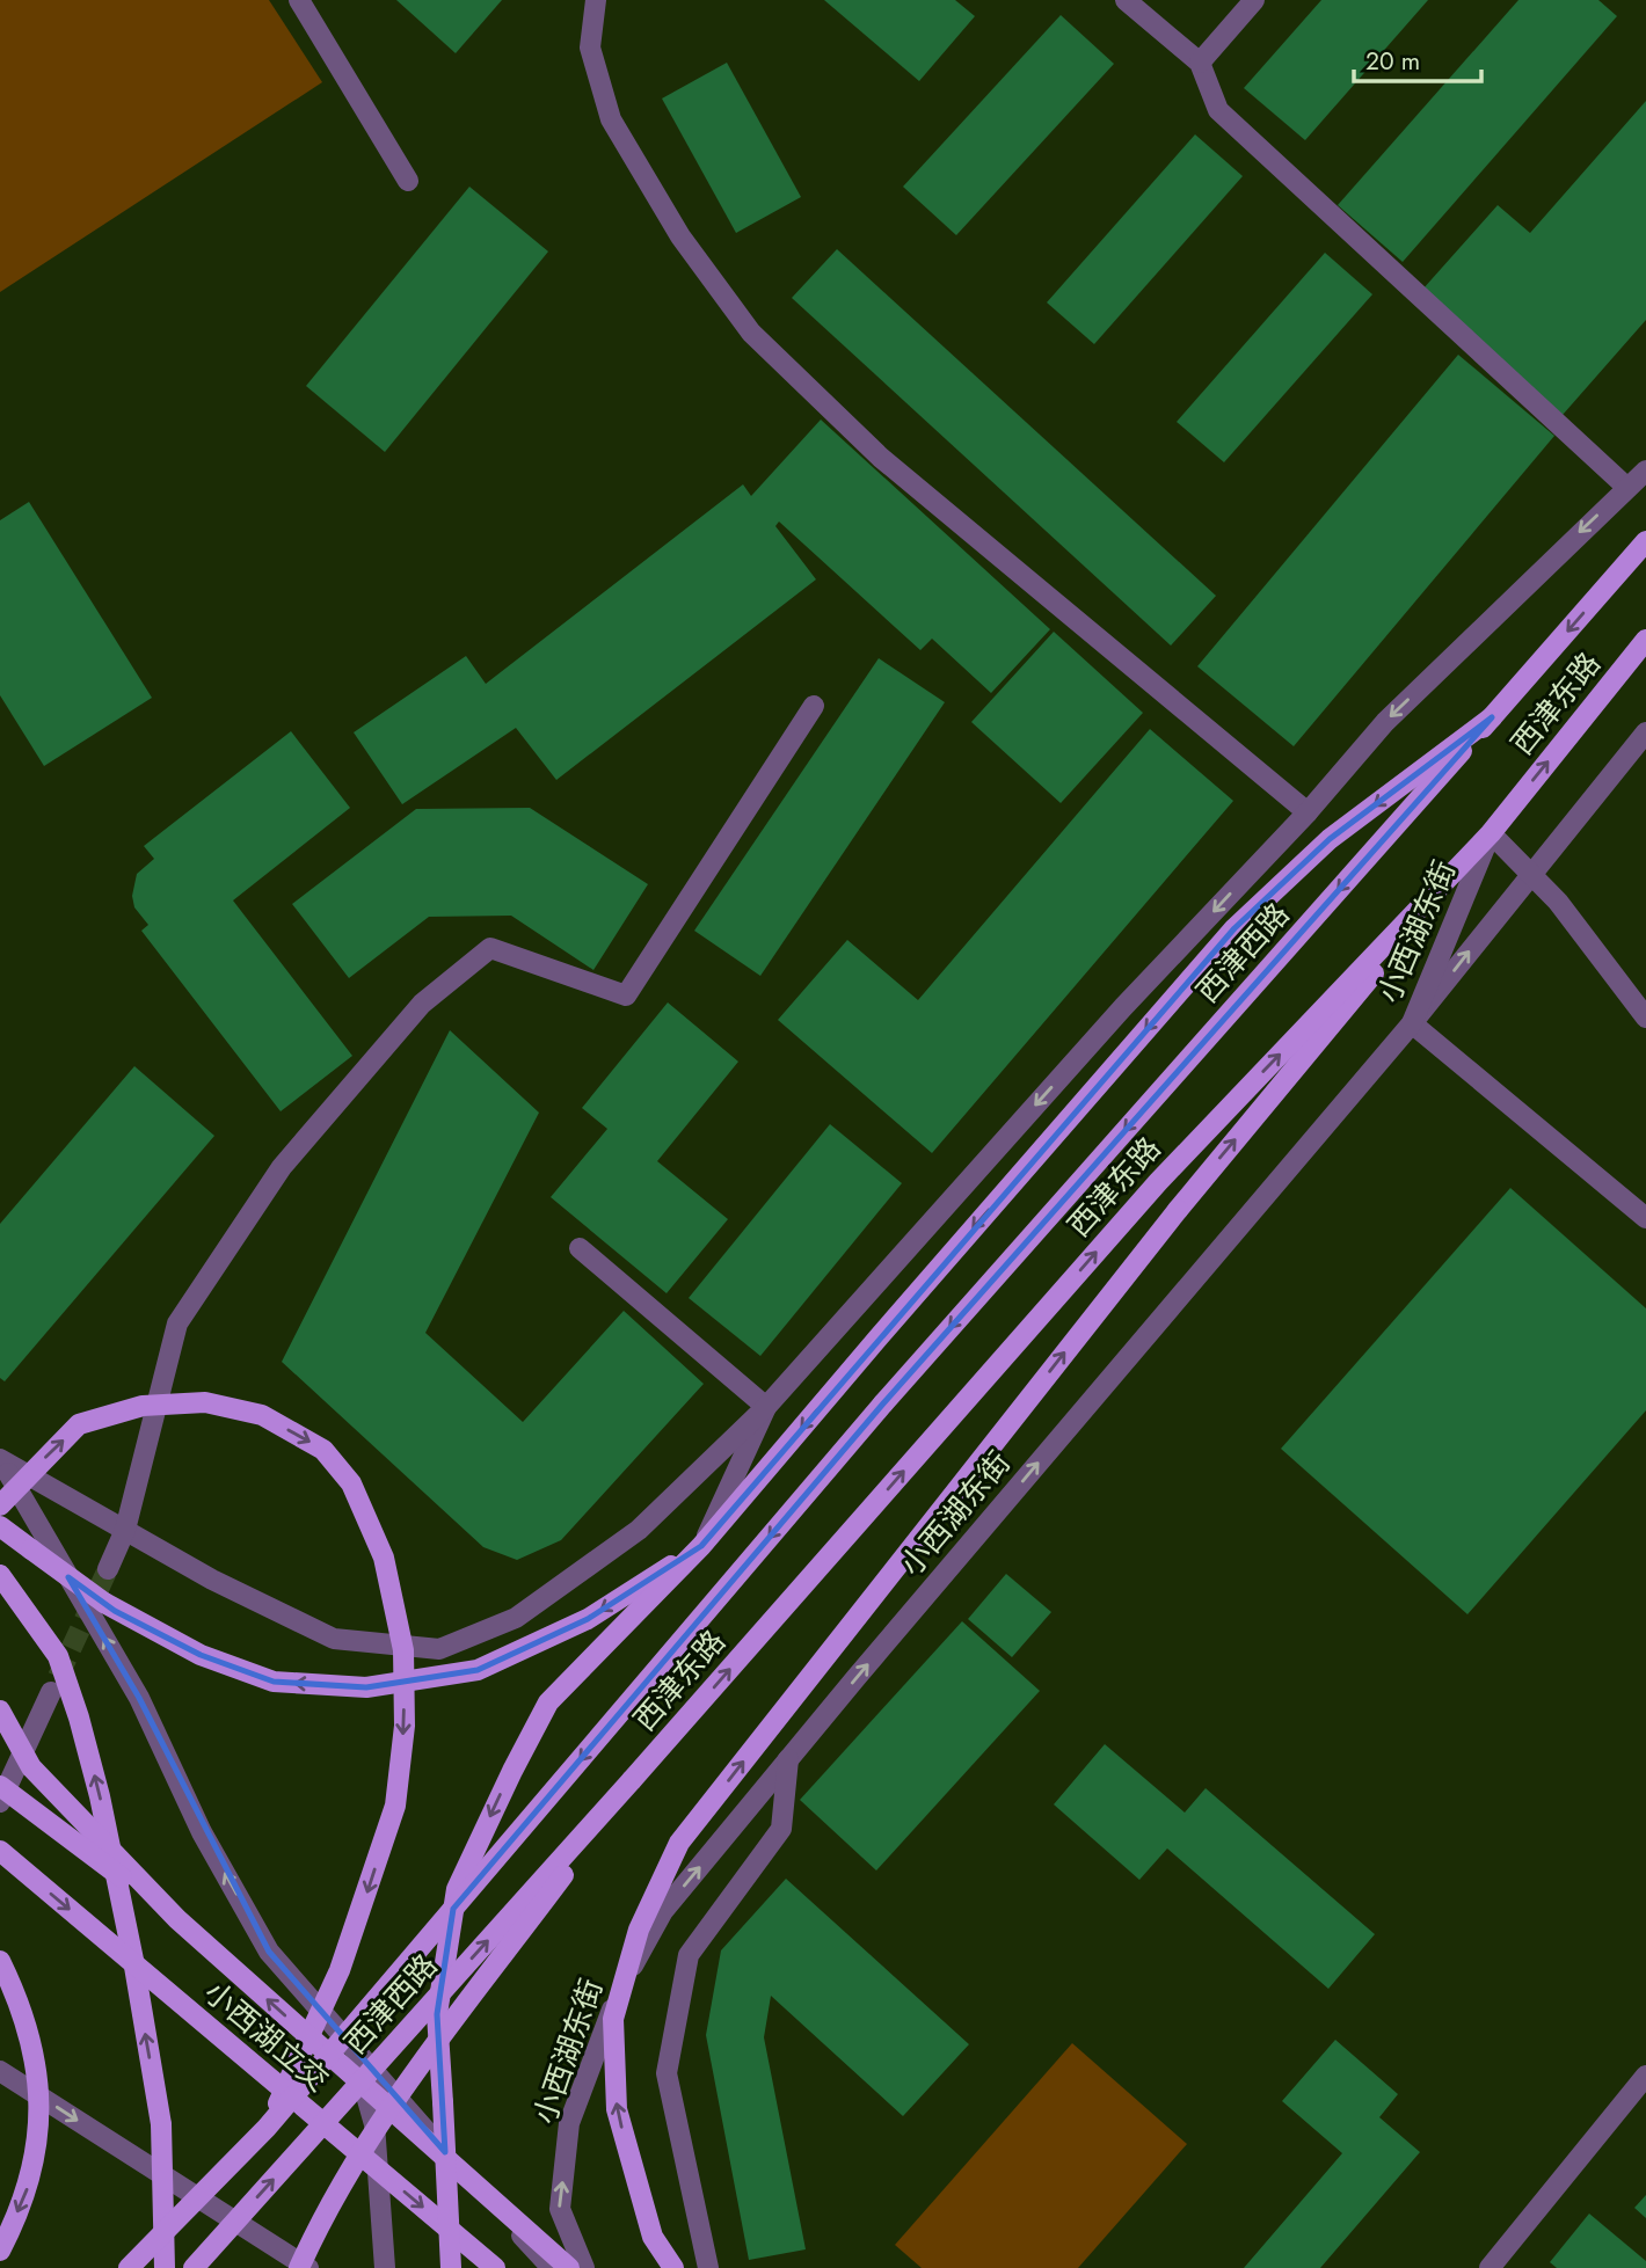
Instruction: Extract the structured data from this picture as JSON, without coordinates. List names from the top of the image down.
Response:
{
  "streets": {
    "main road": ["西津东路", "西津西路", "小西湖立交"],
    "street": ["小西湖东街"]
  },
  "crossings": [
    ["西津东路", "小西湖东街"],
    ["西津东路", "西津西路"]
  ],
  "one_way": ["小西湖东街"],
  "scale_bar": "20 m"
}
